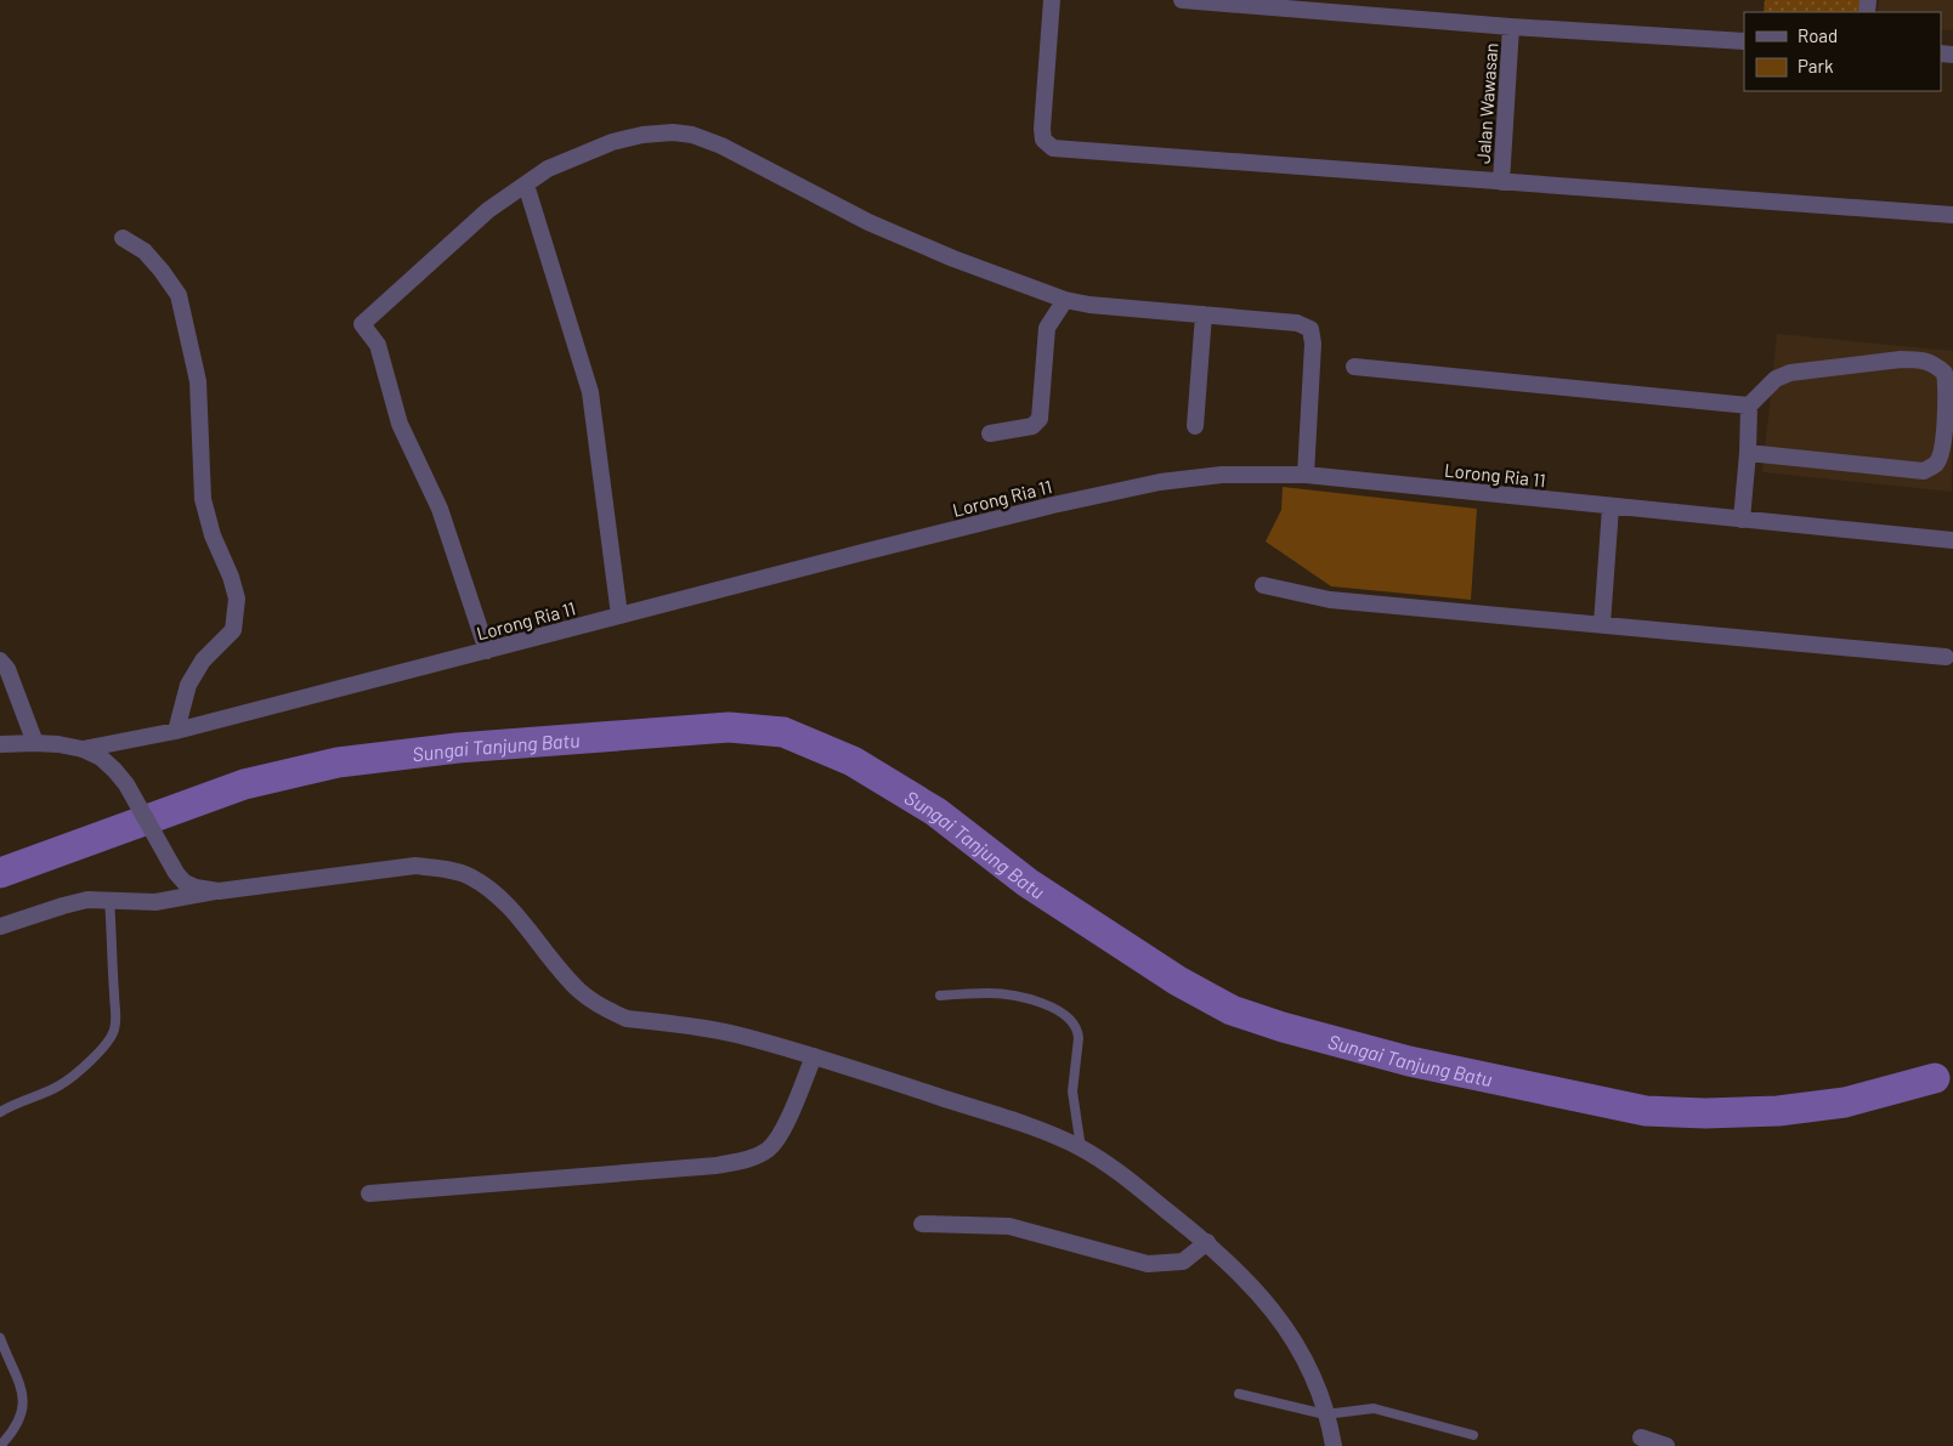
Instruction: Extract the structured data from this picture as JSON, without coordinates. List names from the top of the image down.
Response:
{
  "streets": {
    "street": ["Jalan Wawasan", "Lorong Ria 11"]
  },
  "water": ["Sungai Tanjung Batu"],
  "legend": ["Road", "Park"]
}
